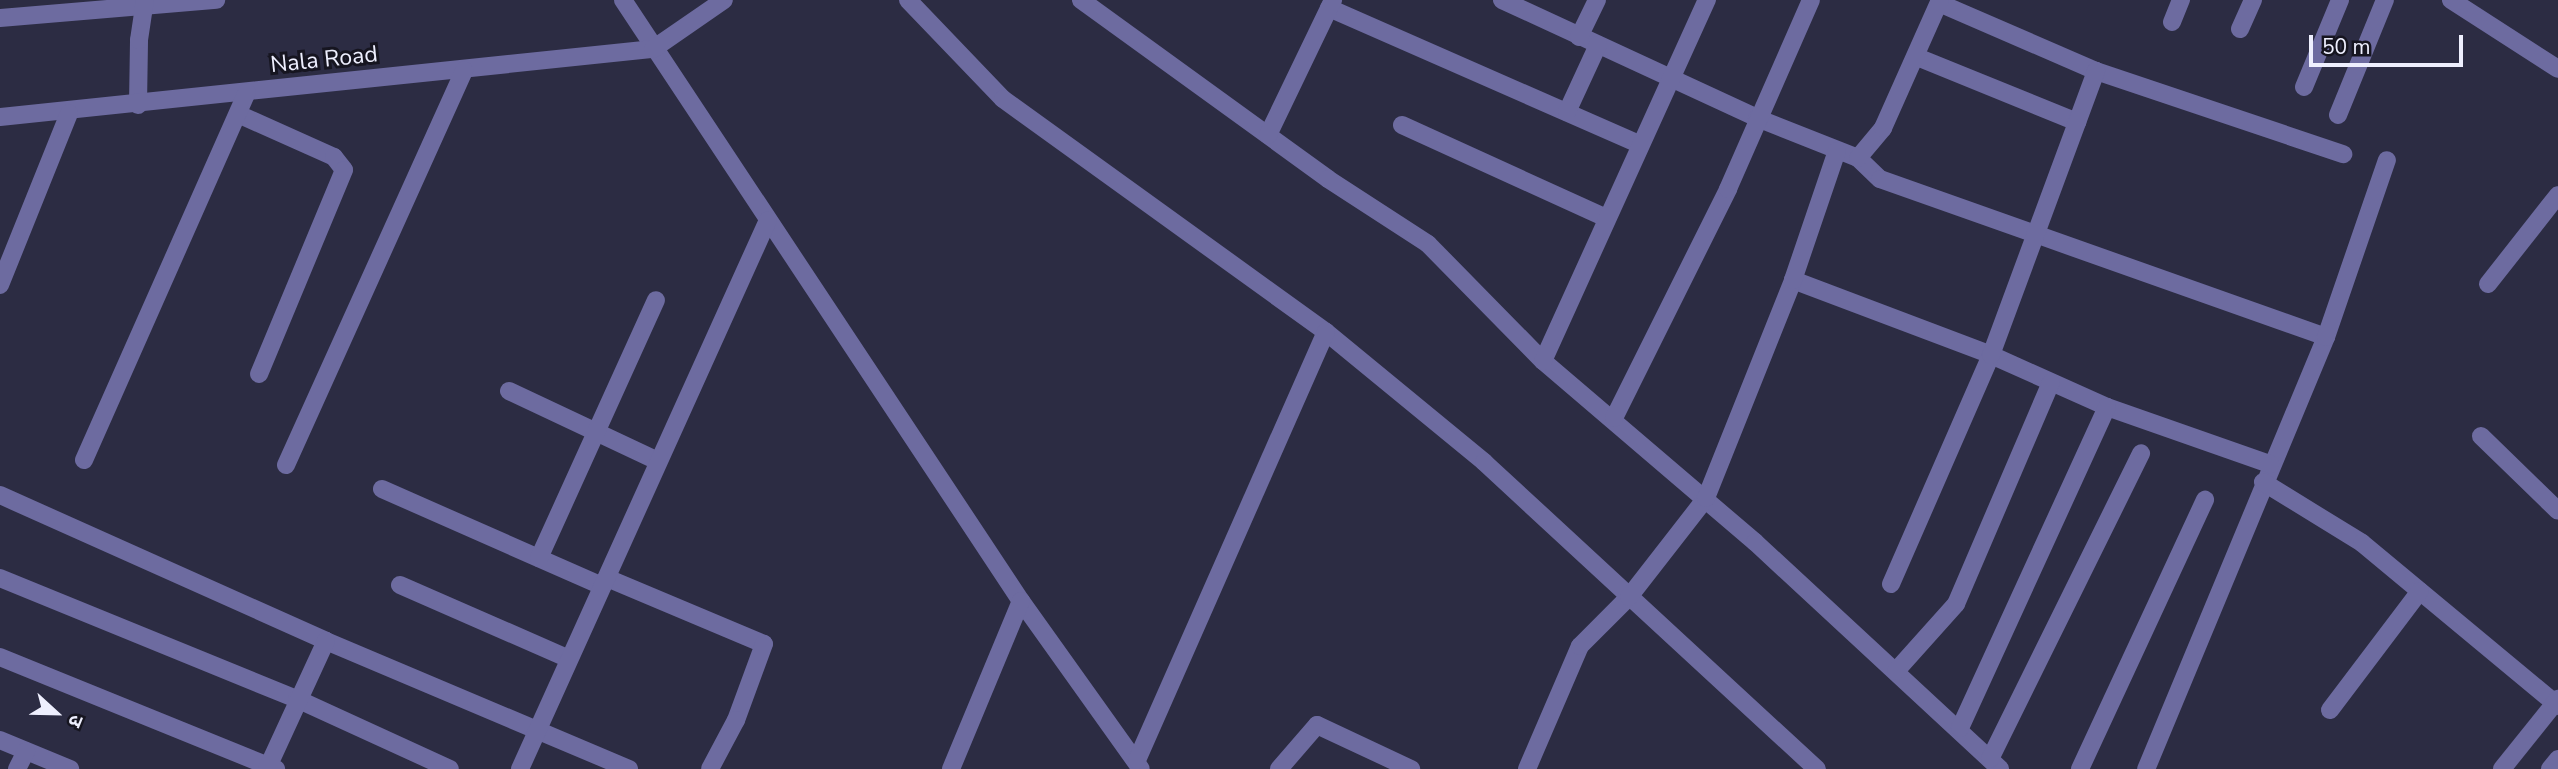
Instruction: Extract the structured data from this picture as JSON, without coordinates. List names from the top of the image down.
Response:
{
  "streets": {
    "street": ["Nala Road"]
  },
  "scale_bar": "50 m",
  "north": "right"
}
